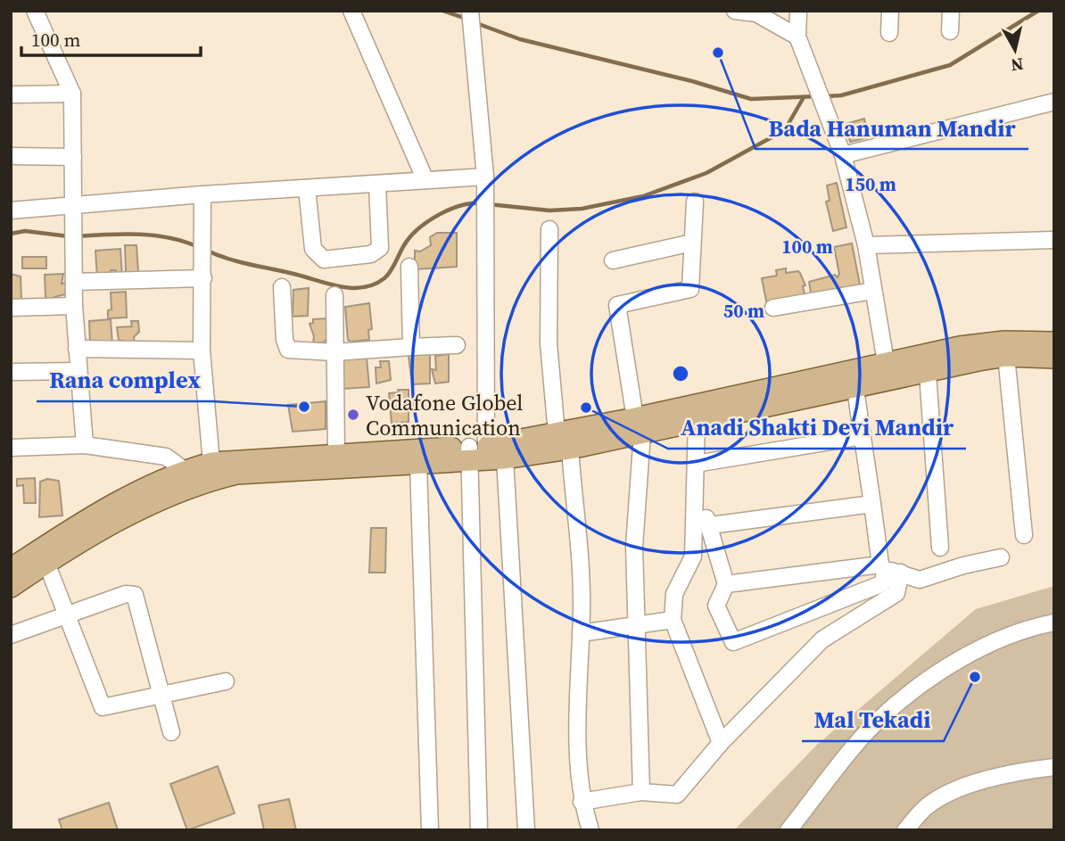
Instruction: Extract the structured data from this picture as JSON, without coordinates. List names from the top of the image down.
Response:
{
  "places": [
    "Bada Hanuman Mandir",
    "Rana complex",
    "Anadi Shakti Devi Mandir",
    "Vodafone Globel Communication",
    "Mal Tekadi"
  ],
  "scale_bar": "100 m",
  "north": "bottom",
  "rings": ["150 m", "100 m", "50 m"]
}
